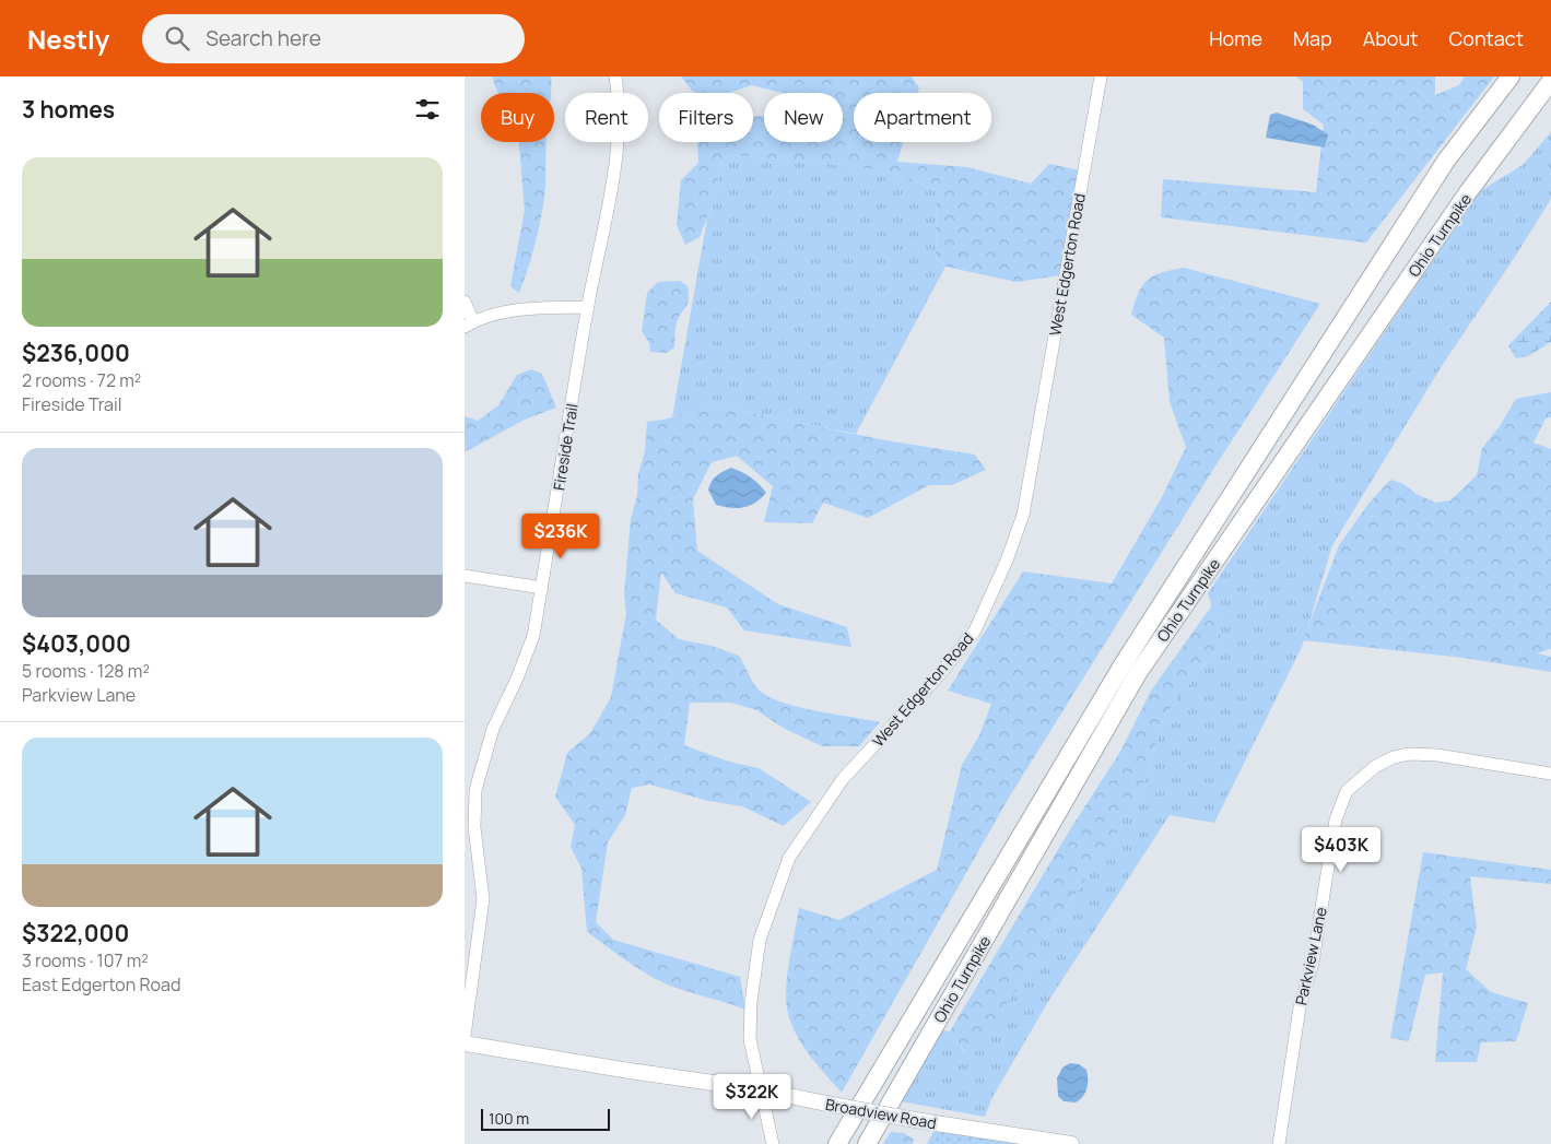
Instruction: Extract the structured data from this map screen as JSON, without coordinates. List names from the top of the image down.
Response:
{
  "streets": {
    "highway": ["Ohio Turnpike"],
    "main road": ["Broadview Road"],
    "street": ["West Edgerton Road", "Fireside Trail", "Parkview Lane"]
  },
  "crossings": [
    ["West Edgerton Road", "Broadview Road"]
  ],
  "scale_bar": "100 m",
  "page": {
    "header": "Nestly",
    "search": "Search here",
    "nav": [
      "Home",
      "Map",
      "About",
      "Contact"
    ],
    "heading": "3 homes",
    "chip": [
      "Buy",
      "Rent",
      "Filters",
      "New",
      "Apartment"
    ],
    "list": [
      {
        "name": "$236,000",
        "note": "2 rooms · 72 m² · Fireside Trail"
      },
      {
        "name": "$403,000",
        "note": "5 rooms · 128 m² · Parkview Lane"
      },
      {
        "name": "$322,000",
        "note": "3 rooms · 107 m² · East Edgerton Road"
      }
    ],
    "price": ["$236K", "$403K", "$322K"],
    "scale": "100 m"
  }
}
